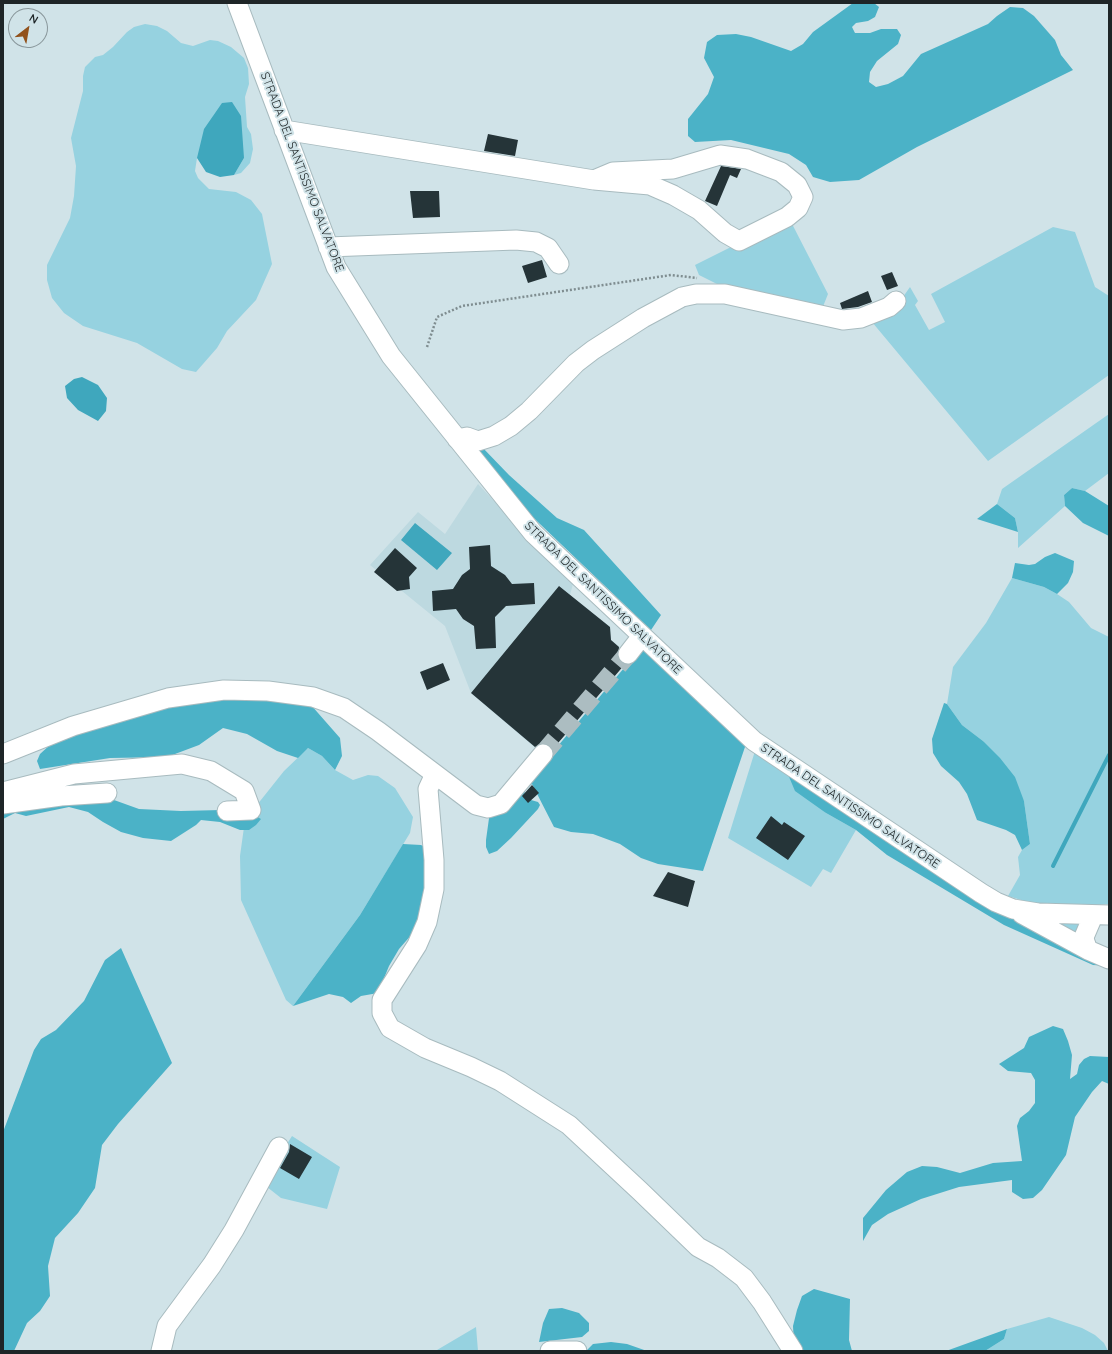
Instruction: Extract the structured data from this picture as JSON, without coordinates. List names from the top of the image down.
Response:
{
  "streets": {
    "street": ["STRADA DEL SANTISSIMO SALVATORE"]
  },
  "north": "top right"
}
